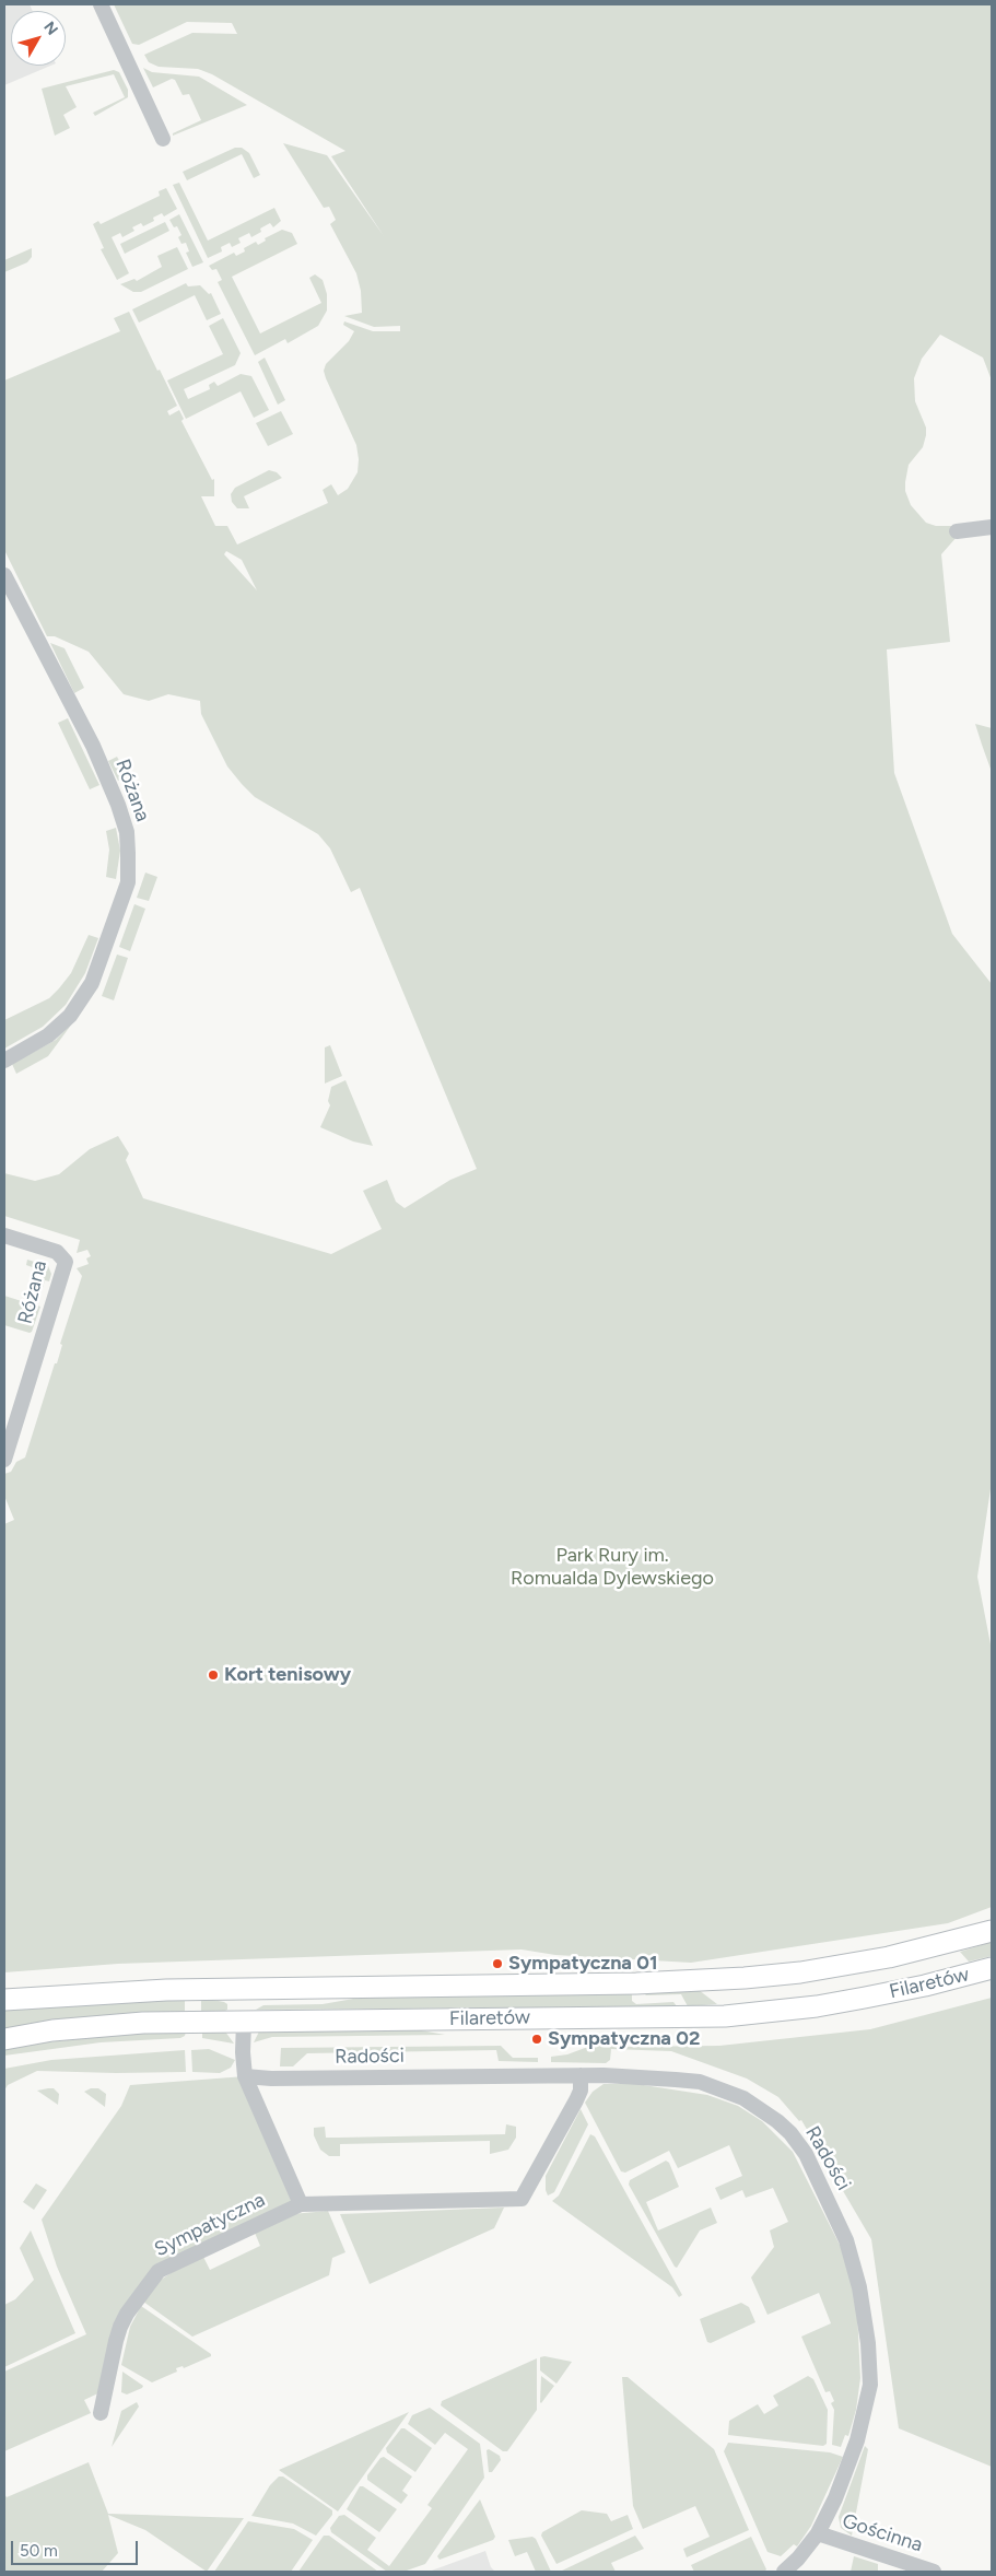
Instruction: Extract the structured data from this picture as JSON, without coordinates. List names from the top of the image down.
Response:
{
  "streets": {
    "main road": ["Filaretów"],
    "street": [
      "Różana",
      "Radości",
      "Sympatyczna",
      "Gościnna"
    ]
  },
  "crossings": [
    ["Radości", "Sympatyczna"],
    ["Radości", "Gościnna"]
  ],
  "parks": ["Park Rury im. Romualda Dylewskiego"],
  "places": ["Kort tenisowy", "Sympatyczna 01", "Sympatyczna 02"],
  "scale_bar": "50 m",
  "north": "top right"
}
